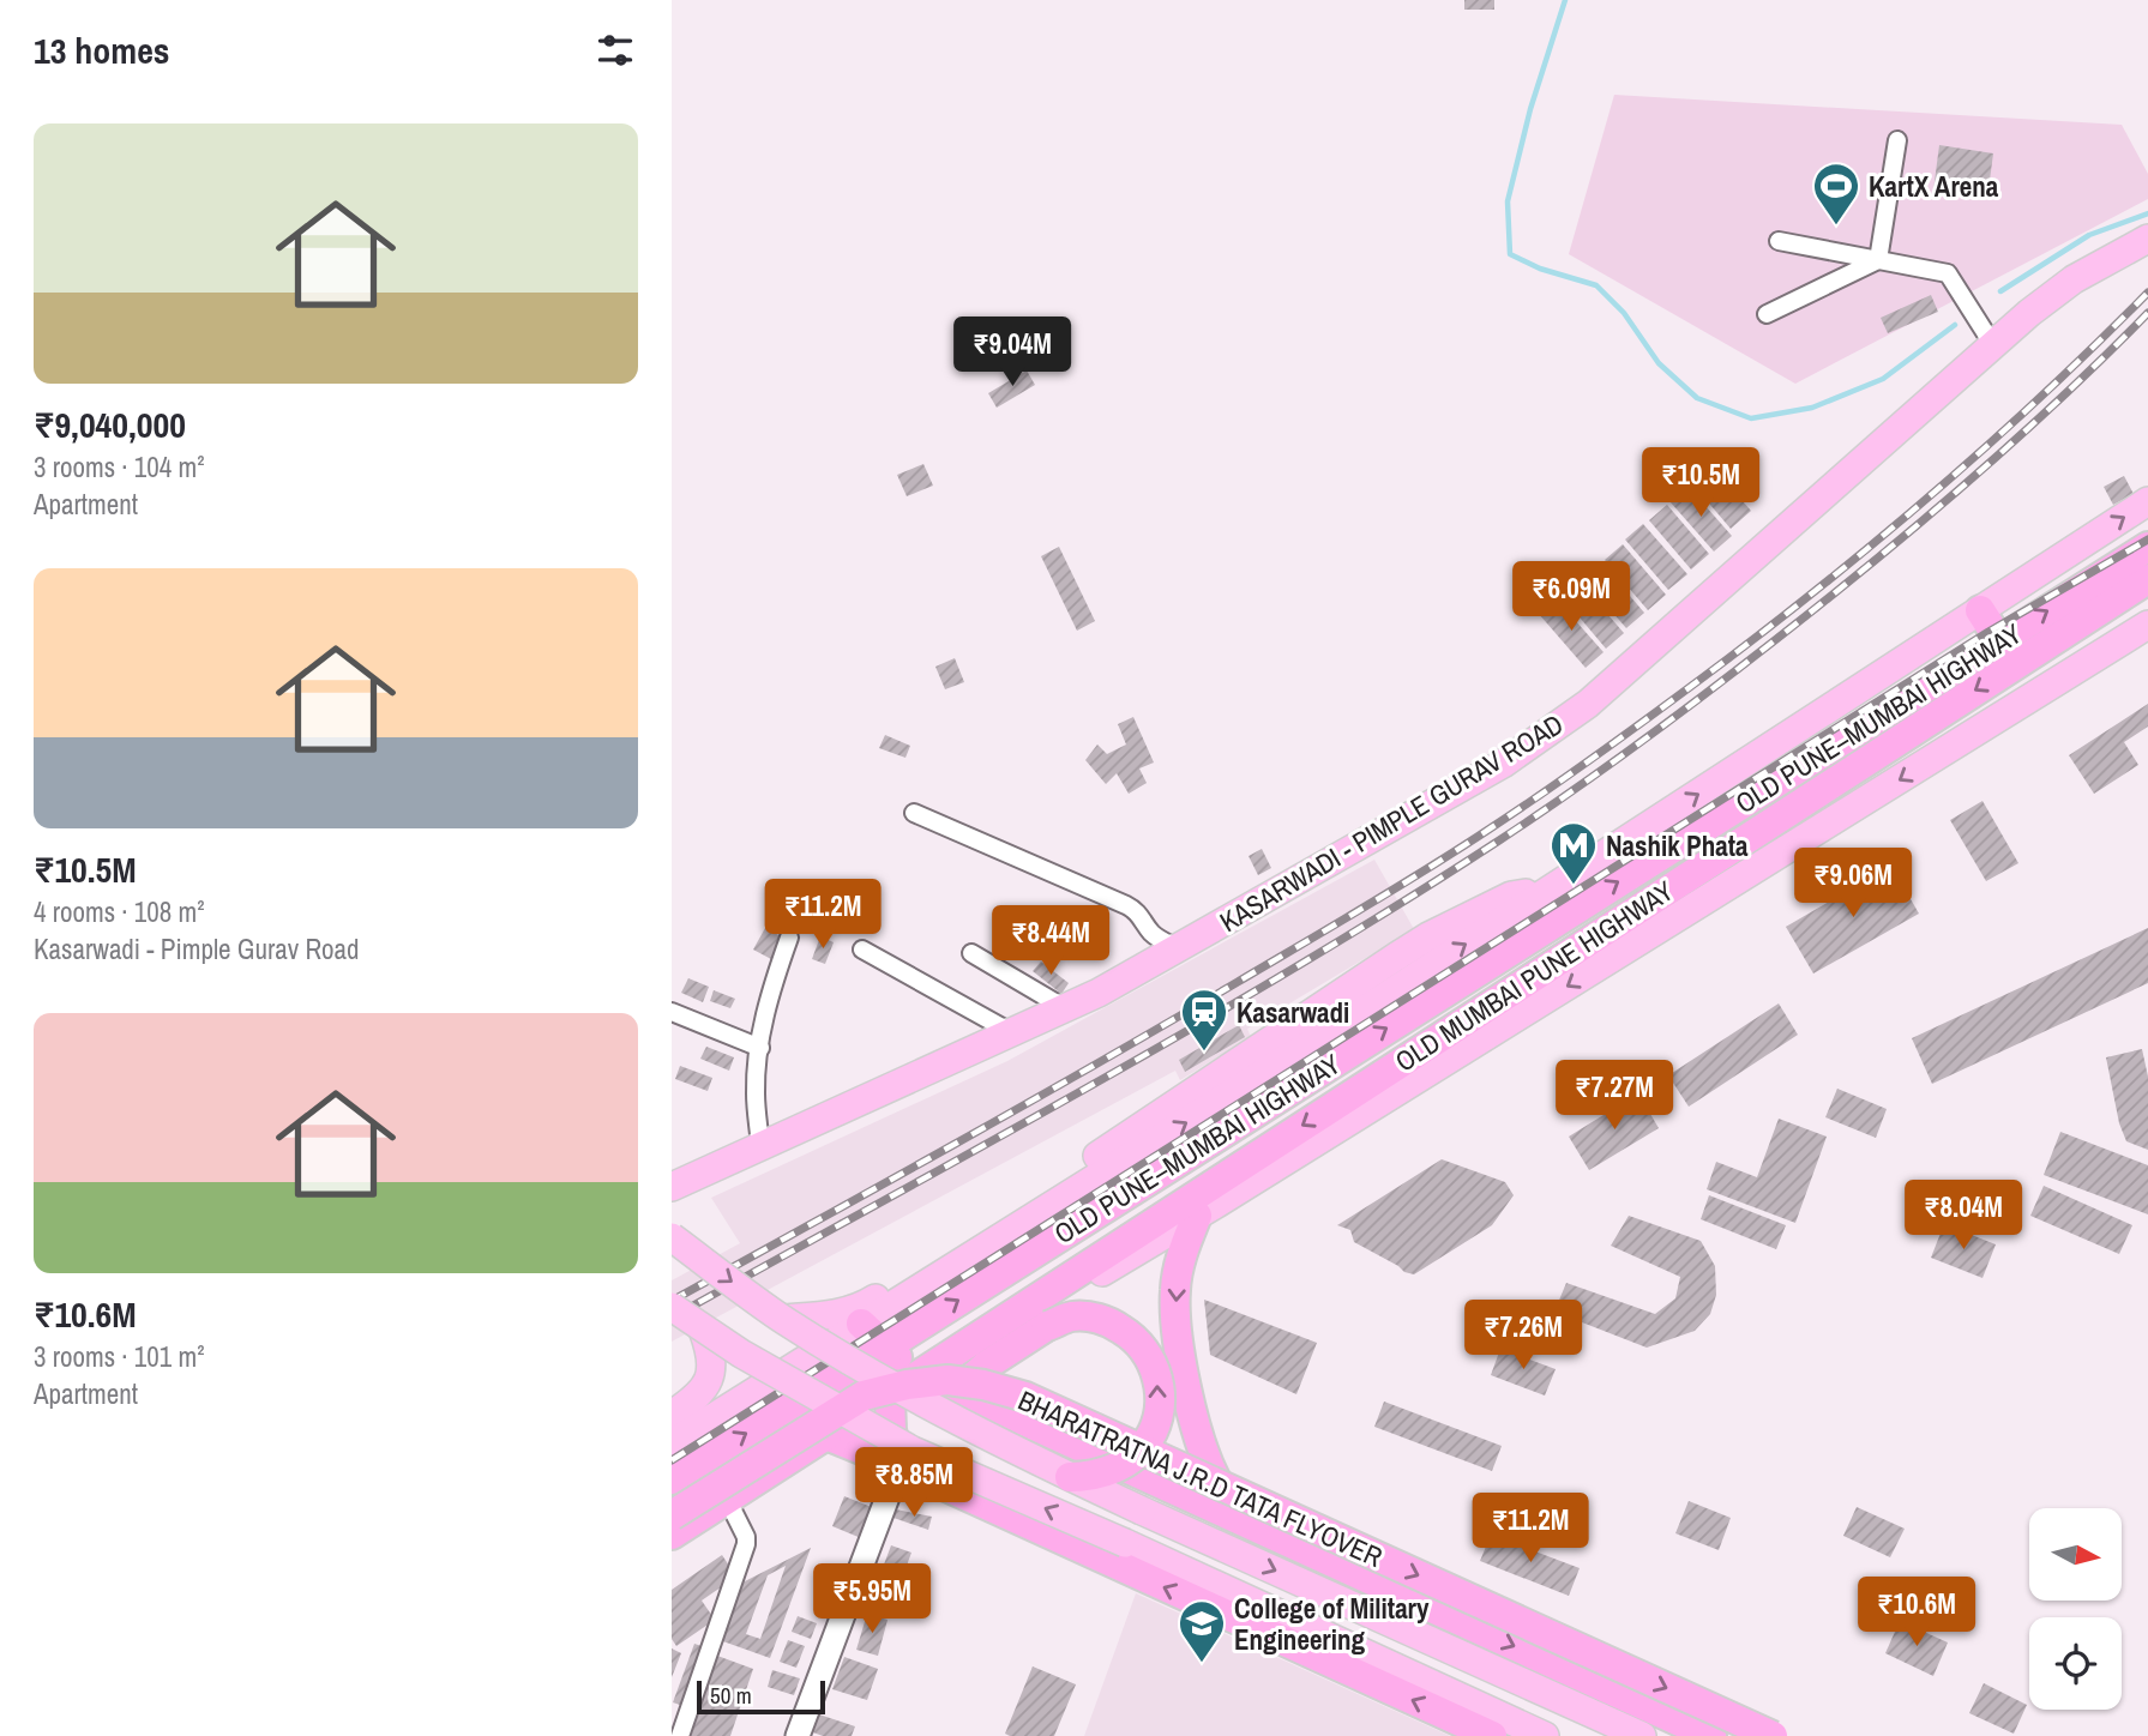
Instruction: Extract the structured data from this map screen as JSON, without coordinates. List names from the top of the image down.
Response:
{
  "streets": {
    "highway": ["OLD PUNE–MUMBAI HIGHWAY", "OLD MUMBAI PUNE HIGHWAY", "BHARATRATNA J.R.D TATA FLYOVER"],
    "main road": ["KASARWADI - PIMPLE GURAV ROAD"]
  },
  "one_way": ["OLD PUNE–MUMBAI HIGHWAY", "OLD MUMBAI PUNE HIGHWAY"],
  "places": {
    "sports": ["KartX Arena"],
    "metro station": ["Nashik Phata"],
    "station": ["Kasarwadi"],
    "school or university": ["College of Military Engineering"]
  },
  "scale_bar": "50 m",
  "north": "right",
  "page": {
    "heading": "13 homes",
    "list": [
      {
        "name": "₹9,040,000",
        "note": "3 rooms · 104 m² · Apartment"
      },
      {
        "name": "₹10.5M",
        "note": "4 rooms · 108 m² · Kasarwadi - Pimple Gurav Road"
      },
      {
        "name": "₹10.6M",
        "note": "3 rooms · 101 m² · Apartment"
      }
    ],
    "price": [
      "₹9.04M",
      "₹10.5M",
      "₹6.09M",
      "₹9.06M",
      "₹11.2M",
      "₹8.44M",
      "₹7.27M",
      "₹8.04M",
      "₹7.26M",
      "₹8.85M",
      "₹11.2M",
      "₹5.95M",
      "₹10.6M"
    ],
    "scale": "50 m"
  }
}
